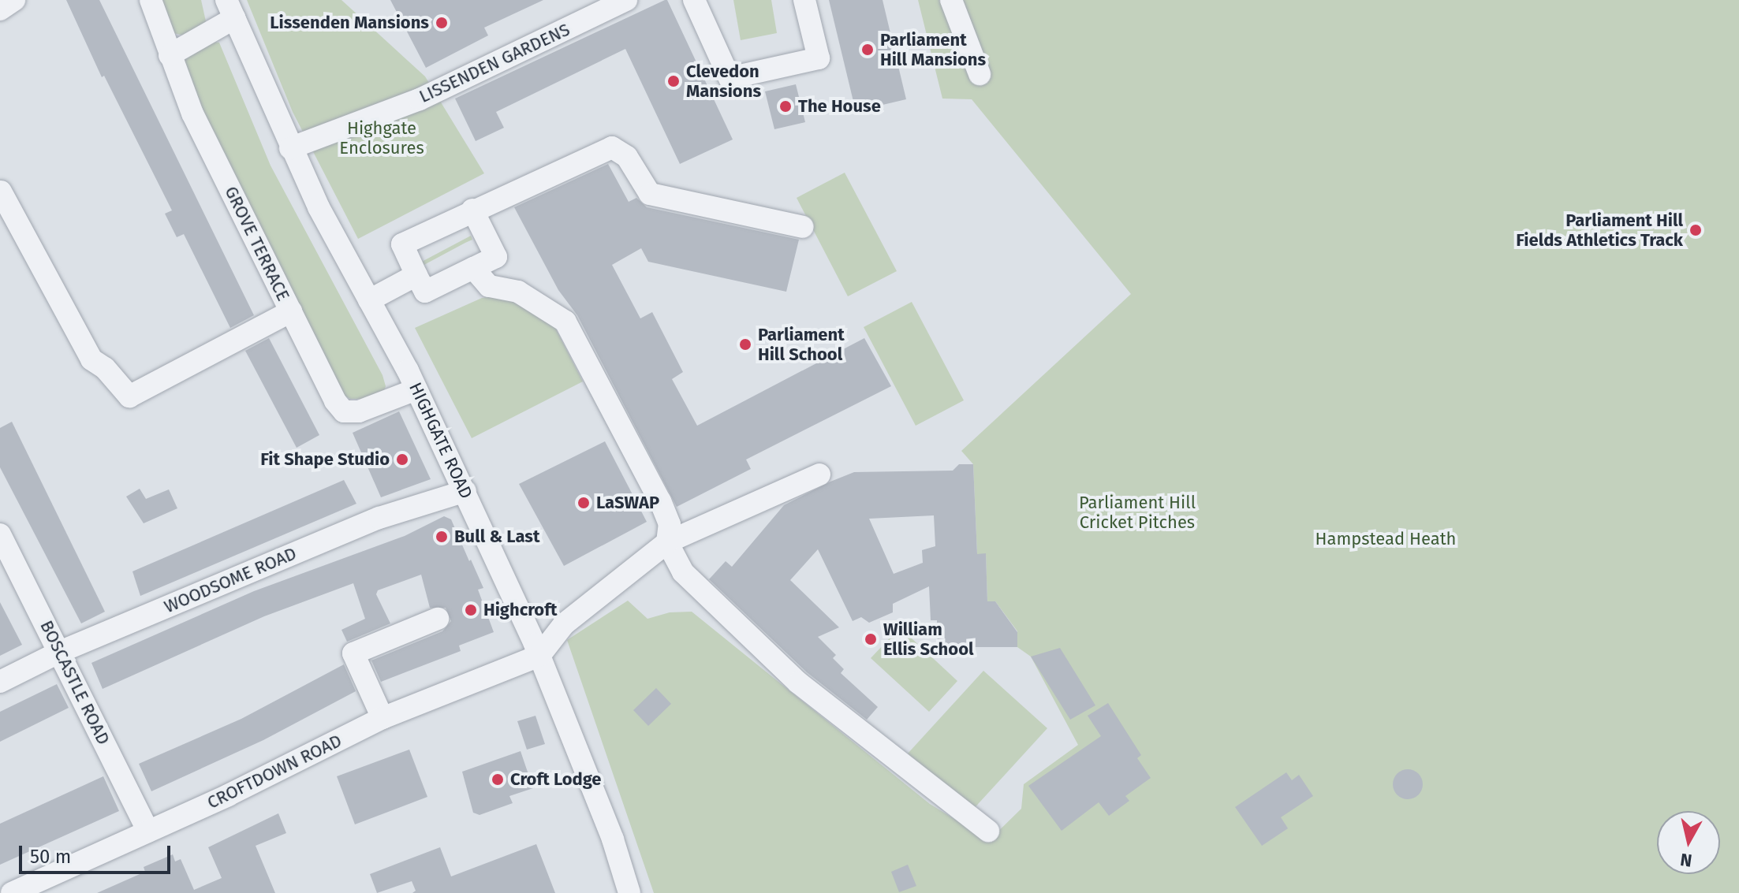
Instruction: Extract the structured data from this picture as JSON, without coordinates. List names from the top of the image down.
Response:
{
  "streets": {
    "street": [
      "LISSENDEN GARDENS",
      "GROVE TERRACE",
      "HIGHGATE ROAD",
      "WOODSOME ROAD",
      "BOSCASTLE ROAD",
      "CROFTDOWN ROAD"
    ]
  },
  "crossings": [
    ["LISSENDEN GARDENS", "HIGHGATE ROAD"],
    ["GROVE TERRACE", "HIGHGATE ROAD"],
    ["HIGHGATE ROAD", "WOODSOME ROAD"],
    ["HIGHGATE ROAD", "CROFTDOWN ROAD"],
    ["WOODSOME ROAD", "BOSCASTLE ROAD"],
    ["BOSCASTLE ROAD", "CROFTDOWN ROAD"]
  ],
  "parks": ["Highgate Enclosures", "Parliament Hill Cricket Pitches", "Hampstead Heath"],
  "places": [
    "Lissenden Mansions",
    "Parliament Hill Mansions",
    "Clevedon Mansions",
    "The House",
    "Parliament Hill Fields Athletics Track",
    "Parliament Hill School",
    "Fit Shape Studio",
    "LaSWAP",
    "Bull & Last",
    "Highcroft",
    "William Ellis School",
    "Croft Lodge"
  ],
  "scale_bar": "50 m",
  "north": "bottom"
}
